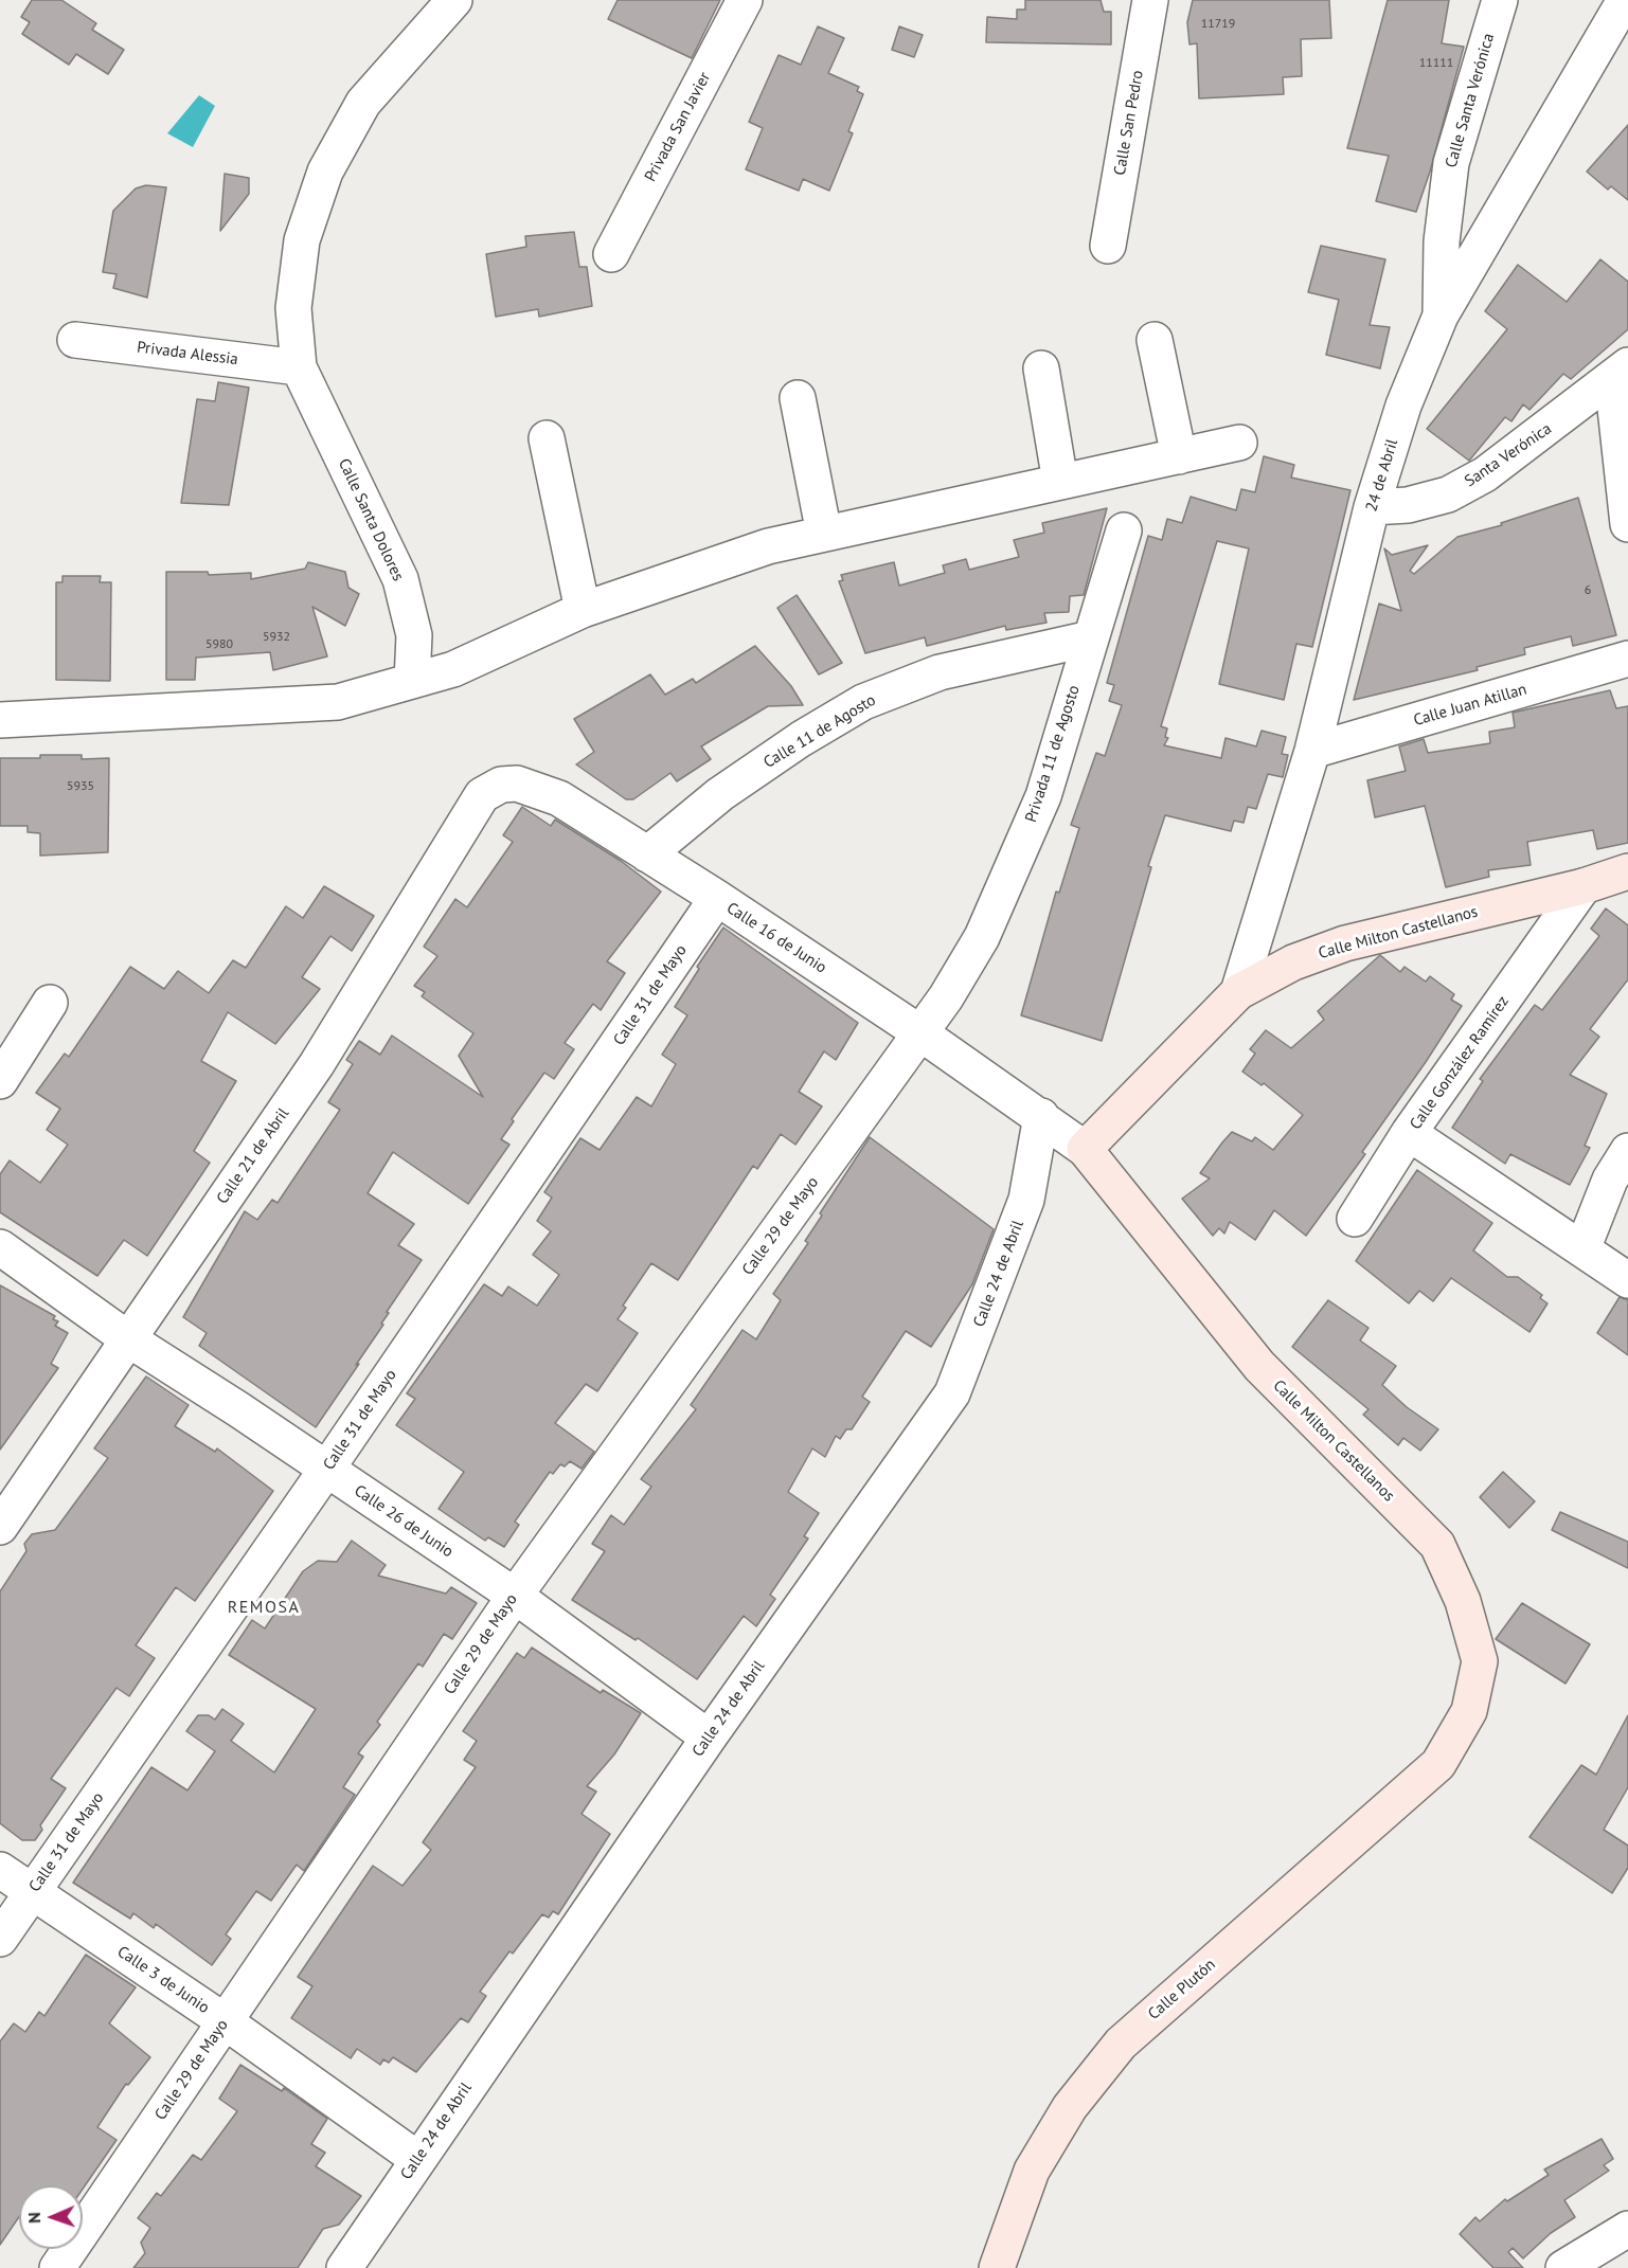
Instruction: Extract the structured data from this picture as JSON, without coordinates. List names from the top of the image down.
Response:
{
  "streets": {
    "street": [
      "Calle Santa Verónica",
      "Calle San Pedro",
      "Privada San Javier",
      "Privada Alessia",
      "Santa Verónica",
      "24 de Abril",
      "Calle Santa Dolores",
      "Calle Juan Atillan",
      "Calle 11 de Agosto",
      "Privada 11 de Agosto",
      "Calle Milton Castellanos",
      "Calle 16 de Junio",
      "Calle 31 de Mayo",
      "Calle González Ramírez",
      "Calle 21 de Abril",
      "Calle 29 de Mayo",
      "Calle 24 de Abril",
      "Calle 26 de Junio",
      "Calle 3 de Junio",
      "Calle Plutón"
    ]
  },
  "crossings": [
    ["Calle Santa Verónica", "24 de Abril"],
    ["Privada Alessia", "Calle Santa Dolores"],
    ["Santa Verónica", "24 de Abril"],
    ["24 de Abril", "Calle Juan Atillan"],
    ["24 de Abril", "Calle Milton Castellanos"],
    ["Calle 11 de Agosto", "Privada 11 de Agosto"],
    ["Calle 11 de Agosto", "Calle 16 de Junio"],
    ["Privada 11 de Agosto", "Calle 16 de Junio"],
    ["Privada 11 de Agosto", "Calle 29 de Mayo"],
    ["Calle Milton Castellanos", "Calle 16 de Junio"],
    ["Calle Milton Castellanos", "Calle González Ramírez"],
    ["Calle Milton Castellanos", "Calle 24 de Abril"],
    ["Calle Milton Castellanos", "Calle Plutón"],
    ["Calle 16 de Junio", "Calle 31 de Mayo"],
    ["Calle 16 de Junio", "Calle 21 de Abril"],
    ["Calle 16 de Junio", "Calle 29 de Mayo"],
    ["Calle 16 de Junio", "Calle 24 de Abril"],
    ["Calle 31 de Mayo", "Calle 26 de Junio"],
    ["Calle 31 de Mayo", "Calle 3 de Junio"],
    ["Calle 21 de Abril", "Calle 26 de Junio"],
    ["Calle 29 de Mayo", "Calle 26 de Junio"],
    ["Calle 29 de Mayo", "Calle 3 de Junio"],
    ["Calle 24 de Abril", "Calle 26 de Junio"],
    ["Calle 24 de Abril", "Calle 3 de Junio"]
  ],
  "districts": ["REMOSA"],
  "house_numbers": [
    "11719",
    "11111",
    "6",
    "5932",
    "5980",
    "5935"
  ],
  "north": "left"
}
